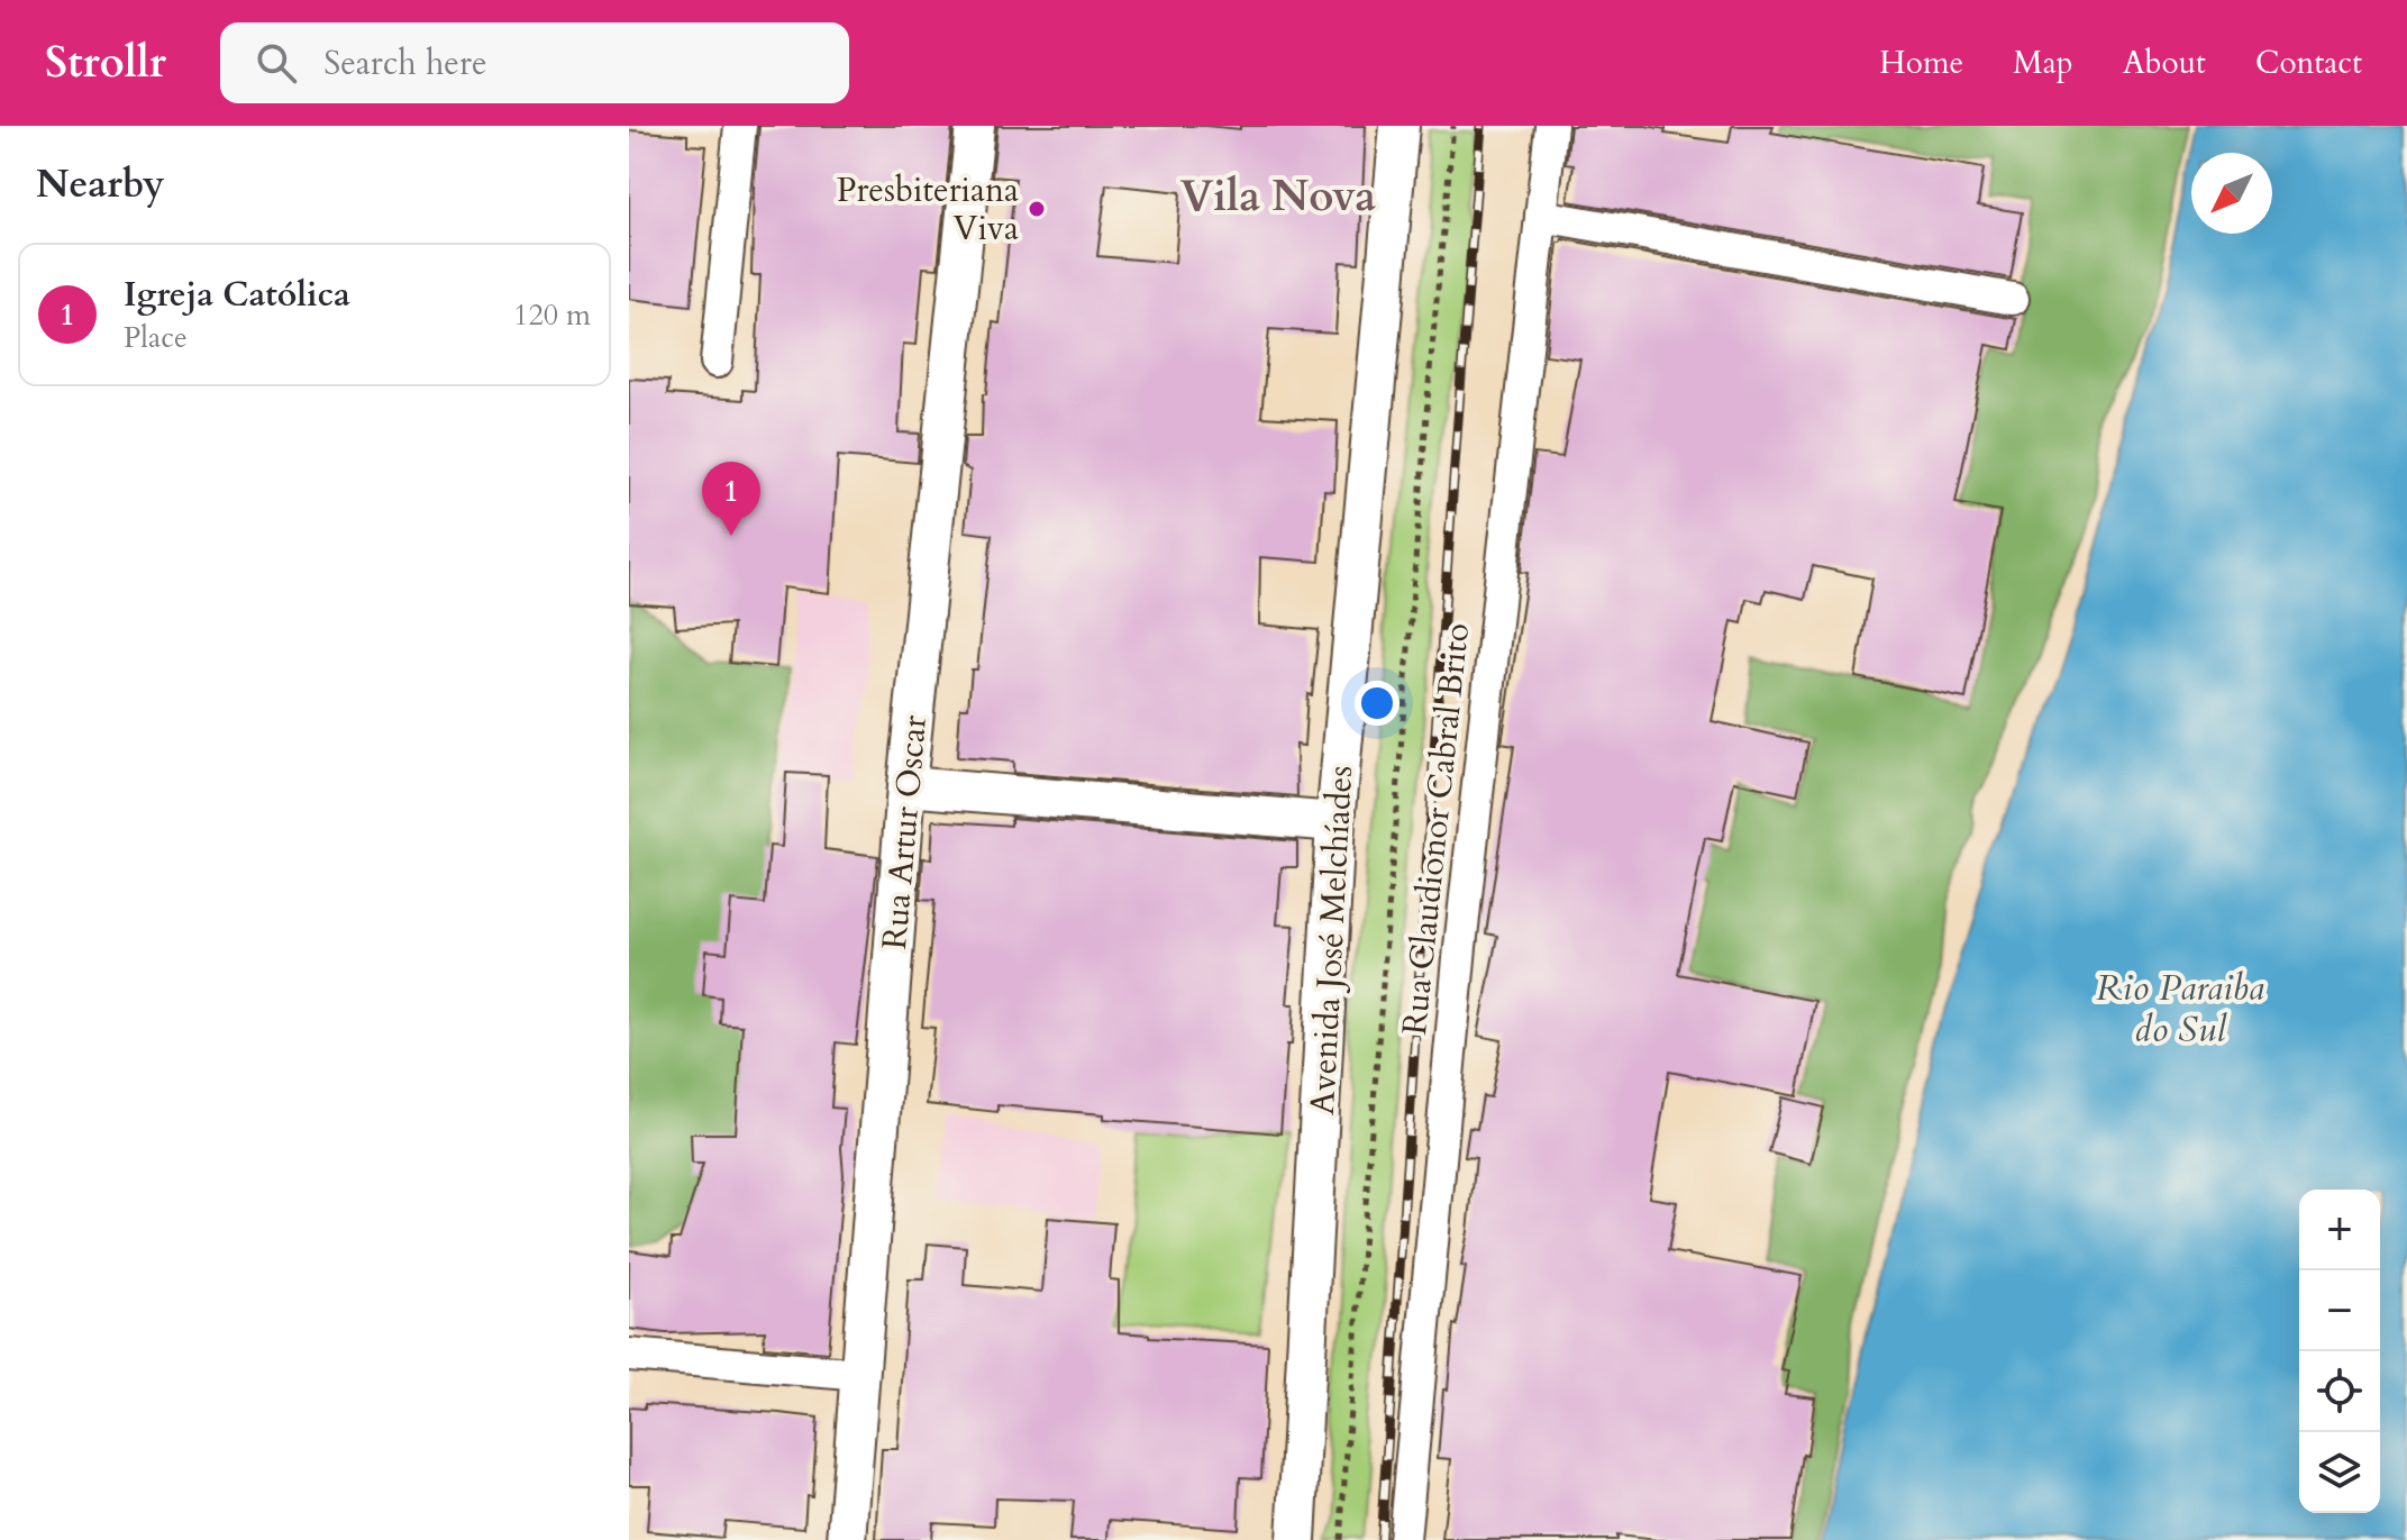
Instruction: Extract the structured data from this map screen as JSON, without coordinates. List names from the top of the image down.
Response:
{
  "streets": {
    "street": ["Rua Claudionor Cabral Brito", "Rua Artur Oscar", "Avenida José Melchíades"]
  },
  "districts": ["Vila Nova"],
  "water": ["Rio Paraiba do Sul"],
  "places": ["Presbiteriana Viva"],
  "north": "bottom left",
  "page": {
    "header": "Strollr",
    "search": "Search here",
    "nav": [
      "Home",
      "Map",
      "About",
      "Contact"
    ],
    "heading": "Nearby",
    "list": [
      {
        "mark": "1",
        "name": "Igreja Católica",
        "note": "Place",
        "value": "120 m"
      }
    ],
    "pins": "1",
    "map_buttons": ["+", "−"]
  }
}
